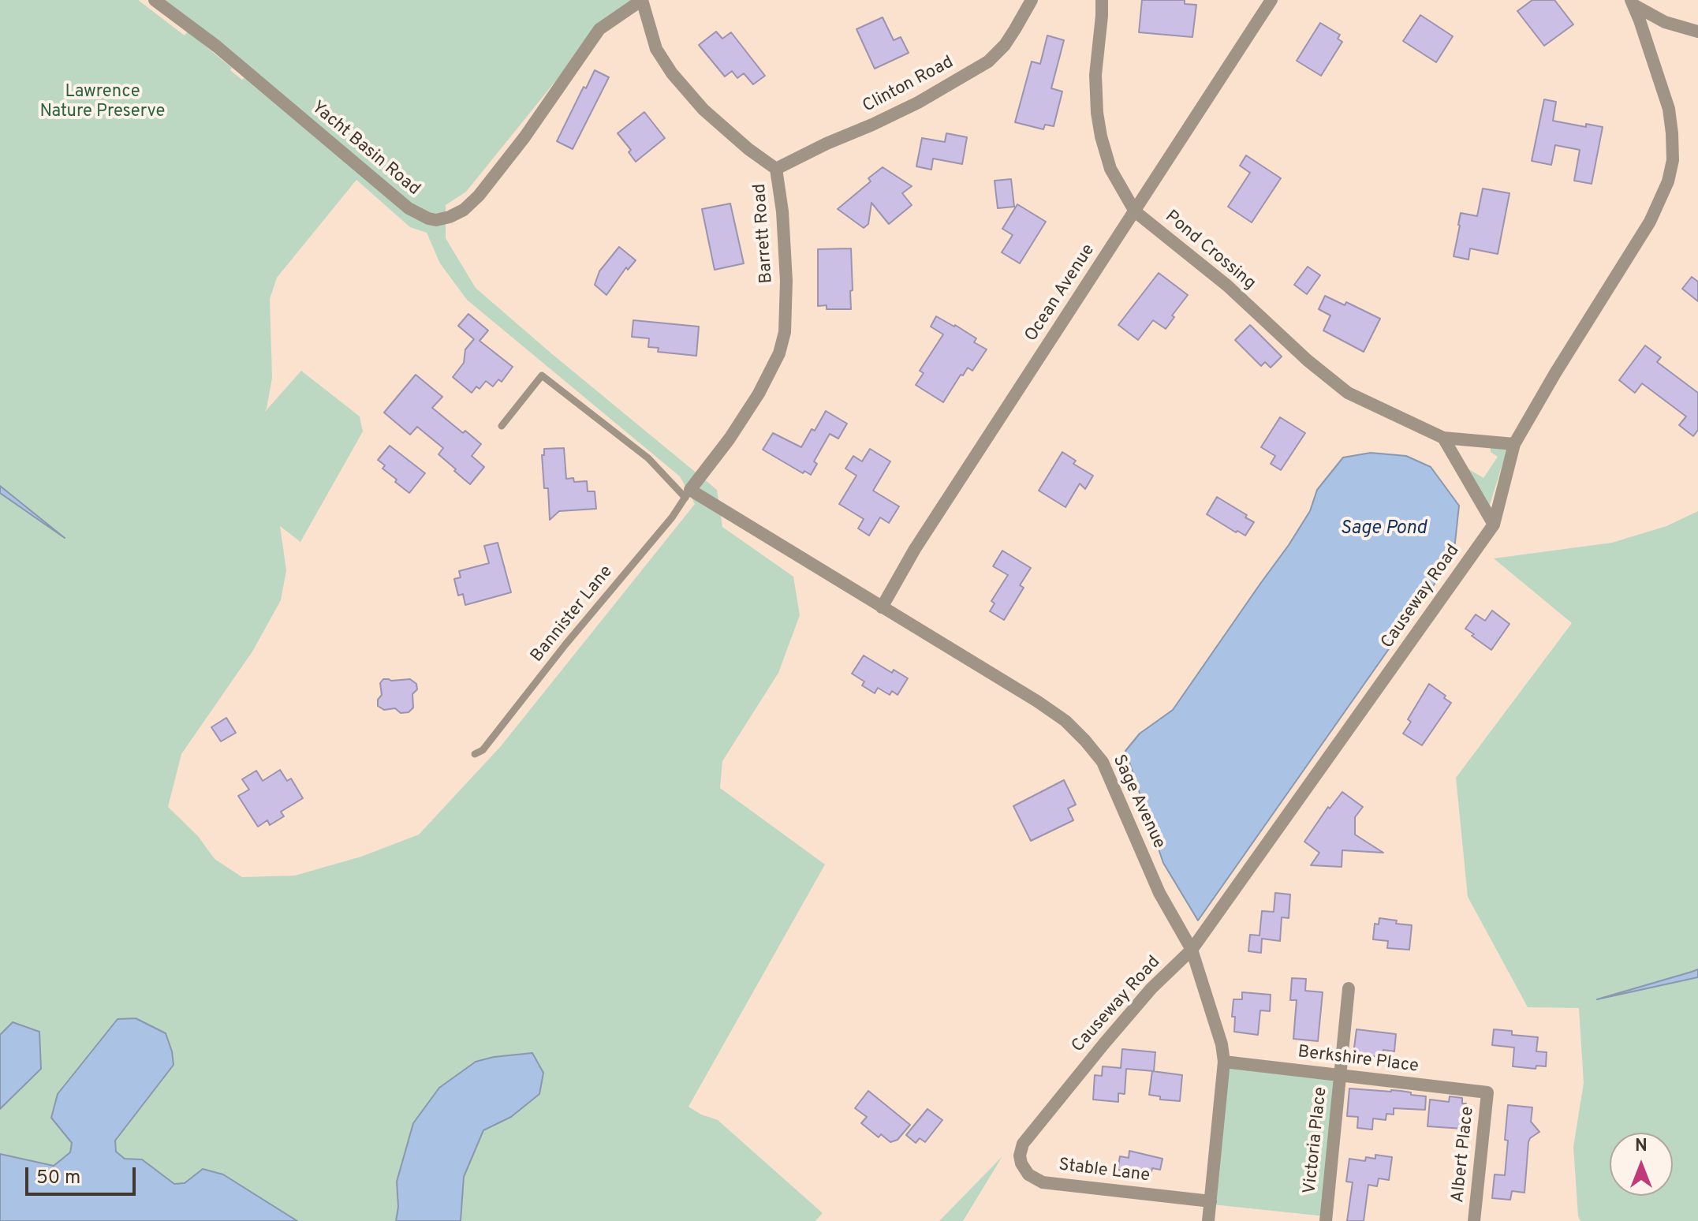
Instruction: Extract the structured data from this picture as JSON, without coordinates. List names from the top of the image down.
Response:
{
  "streets": {
    "street": [
      "Clinton Road",
      "Yacht Basin Road",
      "Barrett Road",
      "Pond Crossing",
      "Ocean Avenue",
      "Causeway Road",
      "Sage Avenue",
      "Berkshire Place",
      "Victoria Place",
      "Albert Place",
      "Stable Lane"
    ],
    "lane": ["Bannister Lane"]
  },
  "crossings": [
    ["Clinton Road", "Barrett Road"],
    ["Yacht Basin Road", "Barrett Road"],
    ["Barrett Road", "Bannister Lane"],
    ["Barrett Road", "Sage Avenue"],
    ["Pond Crossing", "Ocean Avenue"],
    ["Pond Crossing", "Causeway Road"],
    ["Ocean Avenue", "Sage Avenue"],
    ["Causeway Road", "Sage Avenue"],
    ["Causeway Road", "Stable Lane"],
    ["Bannister Lane", "Sage Avenue"],
    ["Sage Avenue", "Berkshire Place"],
    ["Sage Avenue", "Stable Lane"],
    ["Berkshire Place", "Victoria Place"],
    ["Berkshire Place", "Albert Place"]
  ],
  "water": ["Sage Pond"],
  "parks": ["Lawrence Nature Preserve"],
  "scale_bar": "50 m",
  "north": "top"
}
